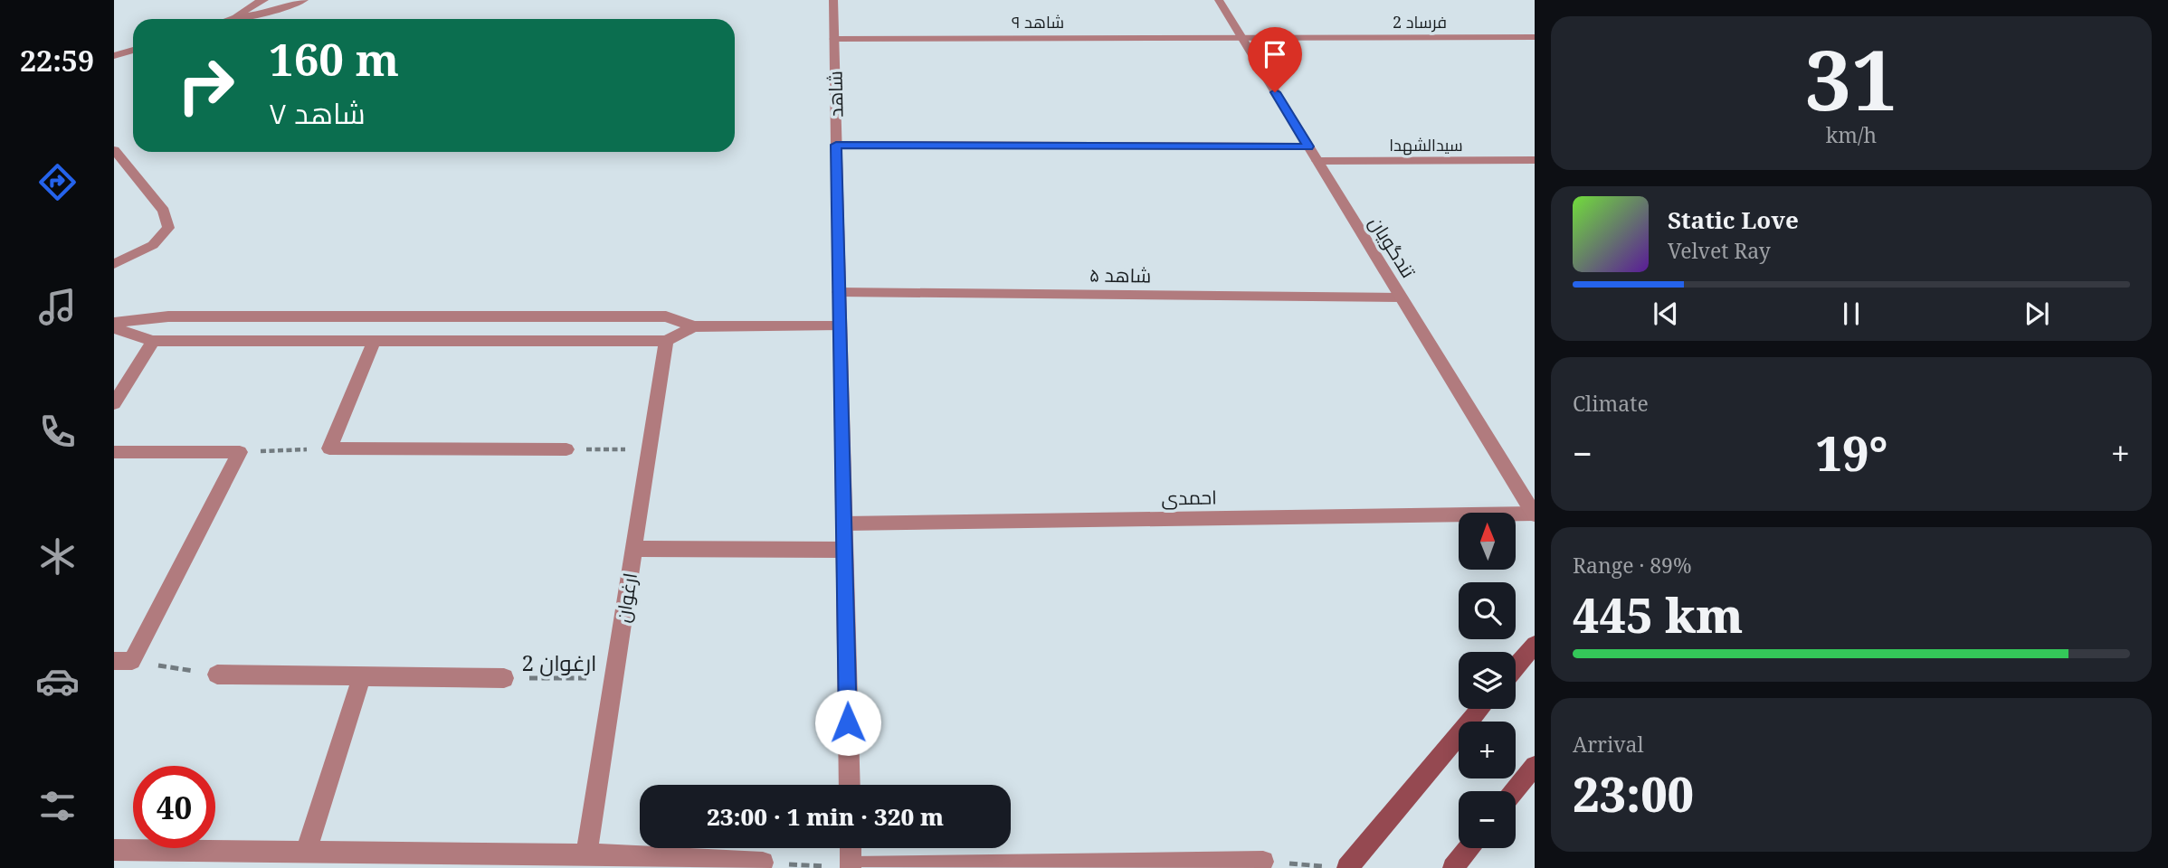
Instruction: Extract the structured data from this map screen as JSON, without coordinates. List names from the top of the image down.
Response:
{
  "streets": {
    "street": [
      "شاهد ۹",
      "فرساد 2",
      "شاهد",
      "سیدالشهدا",
      "تندگویان",
      "شاهد ۵",
      "احمدی",
      "ارغوان"
    ],
    "path": ["ارغوان 2"]
  },
  "crossings": [
    ["شاهد ۹", "فرساد 2"],
    ["شاهد ۹", "شاهد"],
    ["شاهد ۹", "تندگویان"],
    ["شاهد", "شاهد ۵"],
    ["شاهد", "احمدی"],
    ["سیدالشهدا", "تندگویان"],
    ["تندگویان", "شاهد ۵"],
    ["تندگویان", "احمدی"],
    ["ارغوان", "ارغوان 2"]
  ],
  "north": "top",
  "page": {
    "tabs": "22:59",
    "tile": [
      ["31", "km/h"],
      "Climate",
      ["Range · 89%", "445 km"],
      ["Arrival", "23:00"]
    ],
    "turn": ["160 m", "شاهد ۷"],
    "song": ["Static Love", "Velvet Ray"],
    "heat": ["−", "19°", "+"],
    "map_buttons": ["+", "−"],
    "limit": "40",
    "trip": "23:00 · 1 min · 320 m"
  }
}
